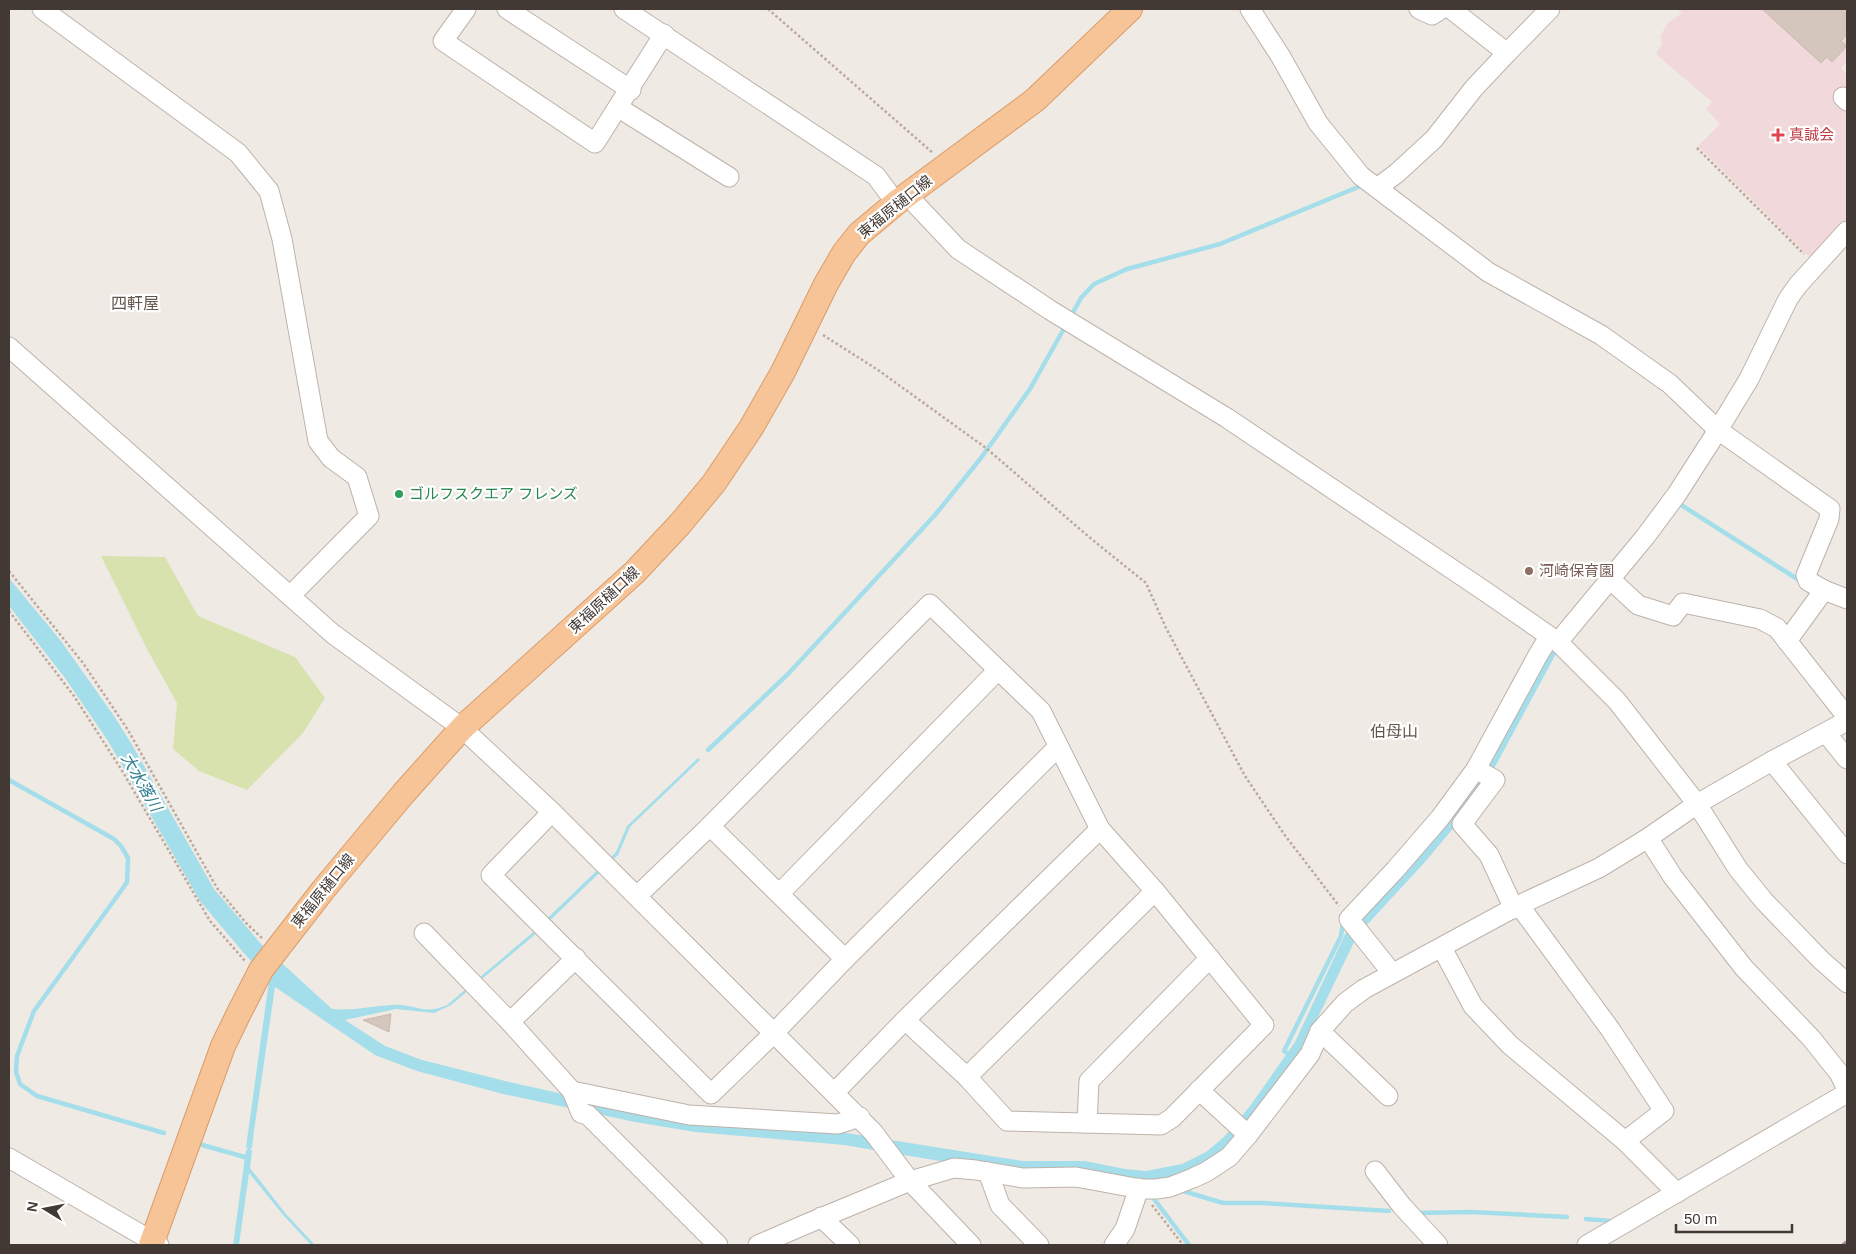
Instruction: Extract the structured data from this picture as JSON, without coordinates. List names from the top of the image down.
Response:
{
  "streets": {
    "main road": ["東福原樋口線"]
  },
  "districts": ["四軒屋", "伯母山"],
  "water": ["大水落川"],
  "places": {
    "health": ["真誠会"],
    "other": ["ゴルフスクエア フレンズ", "河崎保育園"]
  },
  "scale_bar": "50 m",
  "north": "left"
}
